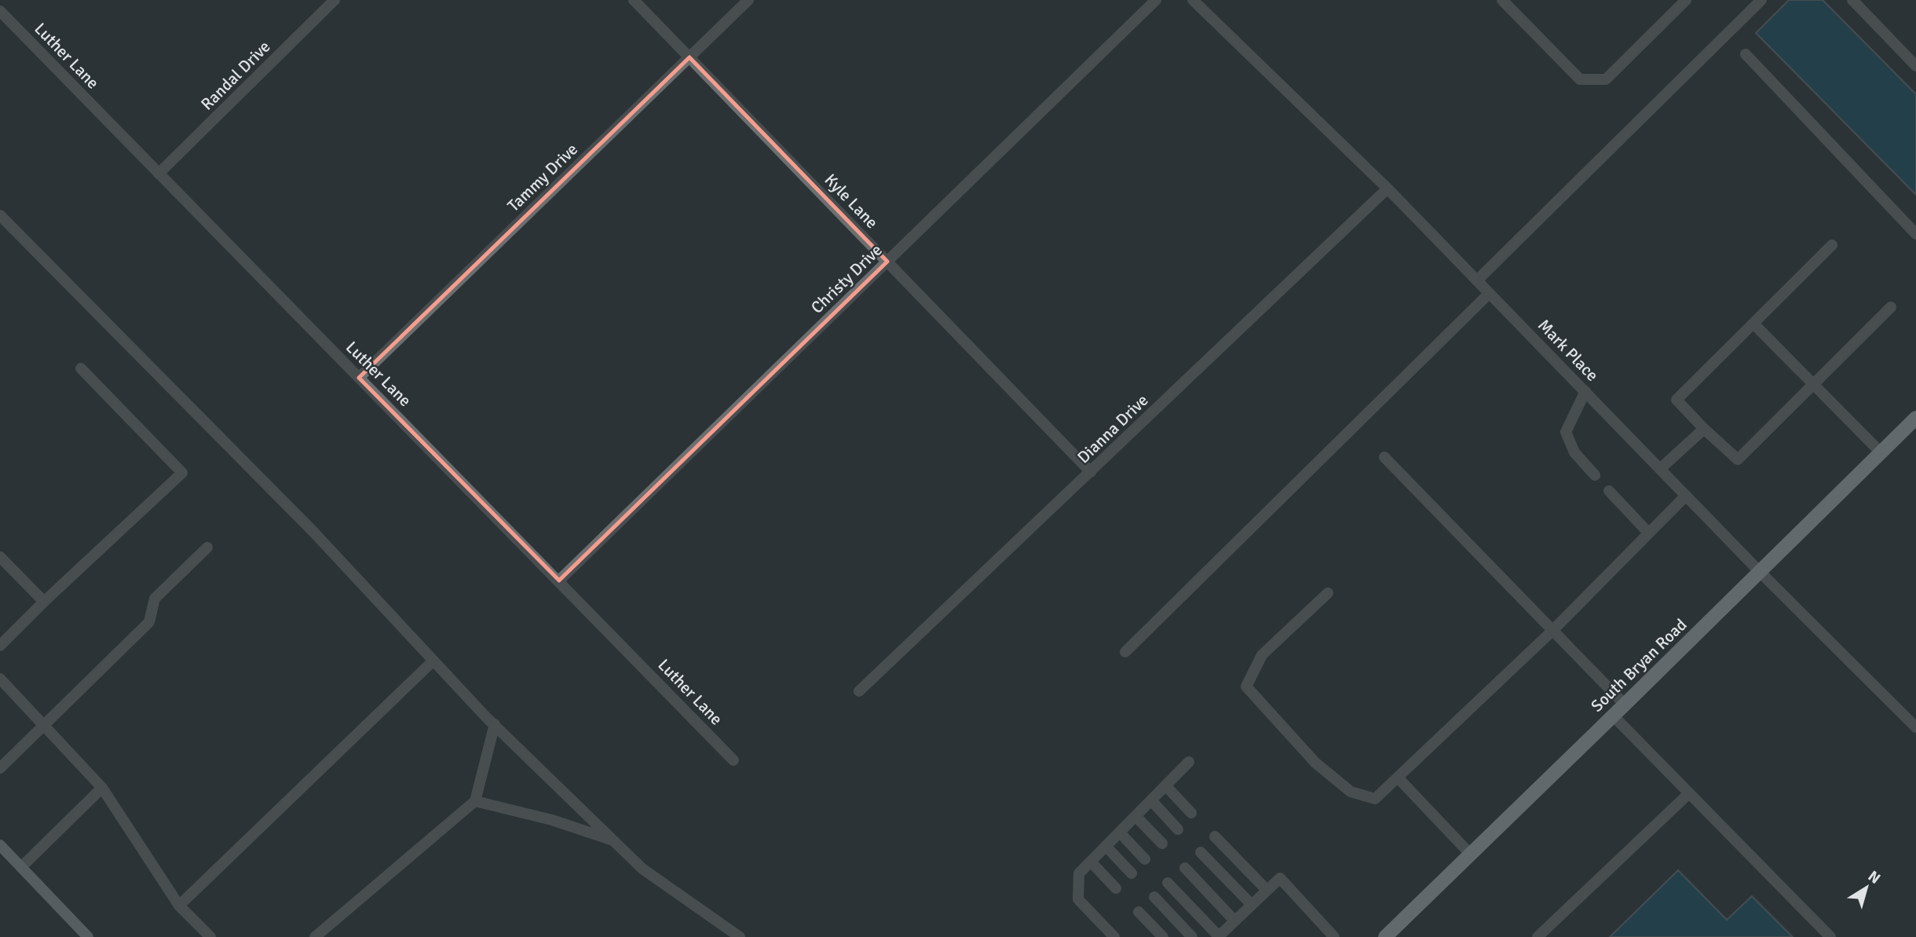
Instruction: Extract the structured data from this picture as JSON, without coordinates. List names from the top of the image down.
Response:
{
  "streets": {
    "main road": ["South Bryan Road"],
    "street": [
      "Luther Lane",
      "Randal Drive",
      "Tammy Drive",
      "Kyle Lane",
      "Christy Drive",
      "Mark Place",
      "Dianna Drive"
    ]
  },
  "crossings": [
    ["Luther Lane", "Randal Drive"],
    ["Luther Lane", "Tammy Drive"],
    ["Luther Lane", "Christy Drive"],
    ["Tammy Drive", "Kyle Lane"],
    ["Kyle Lane", "Christy Drive"],
    ["Kyle Lane", "Dianna Drive"],
    ["Mark Place", "Dianna Drive"],
    ["Mark Place", "South Bryan Road"]
  ],
  "north": "top right"
}
